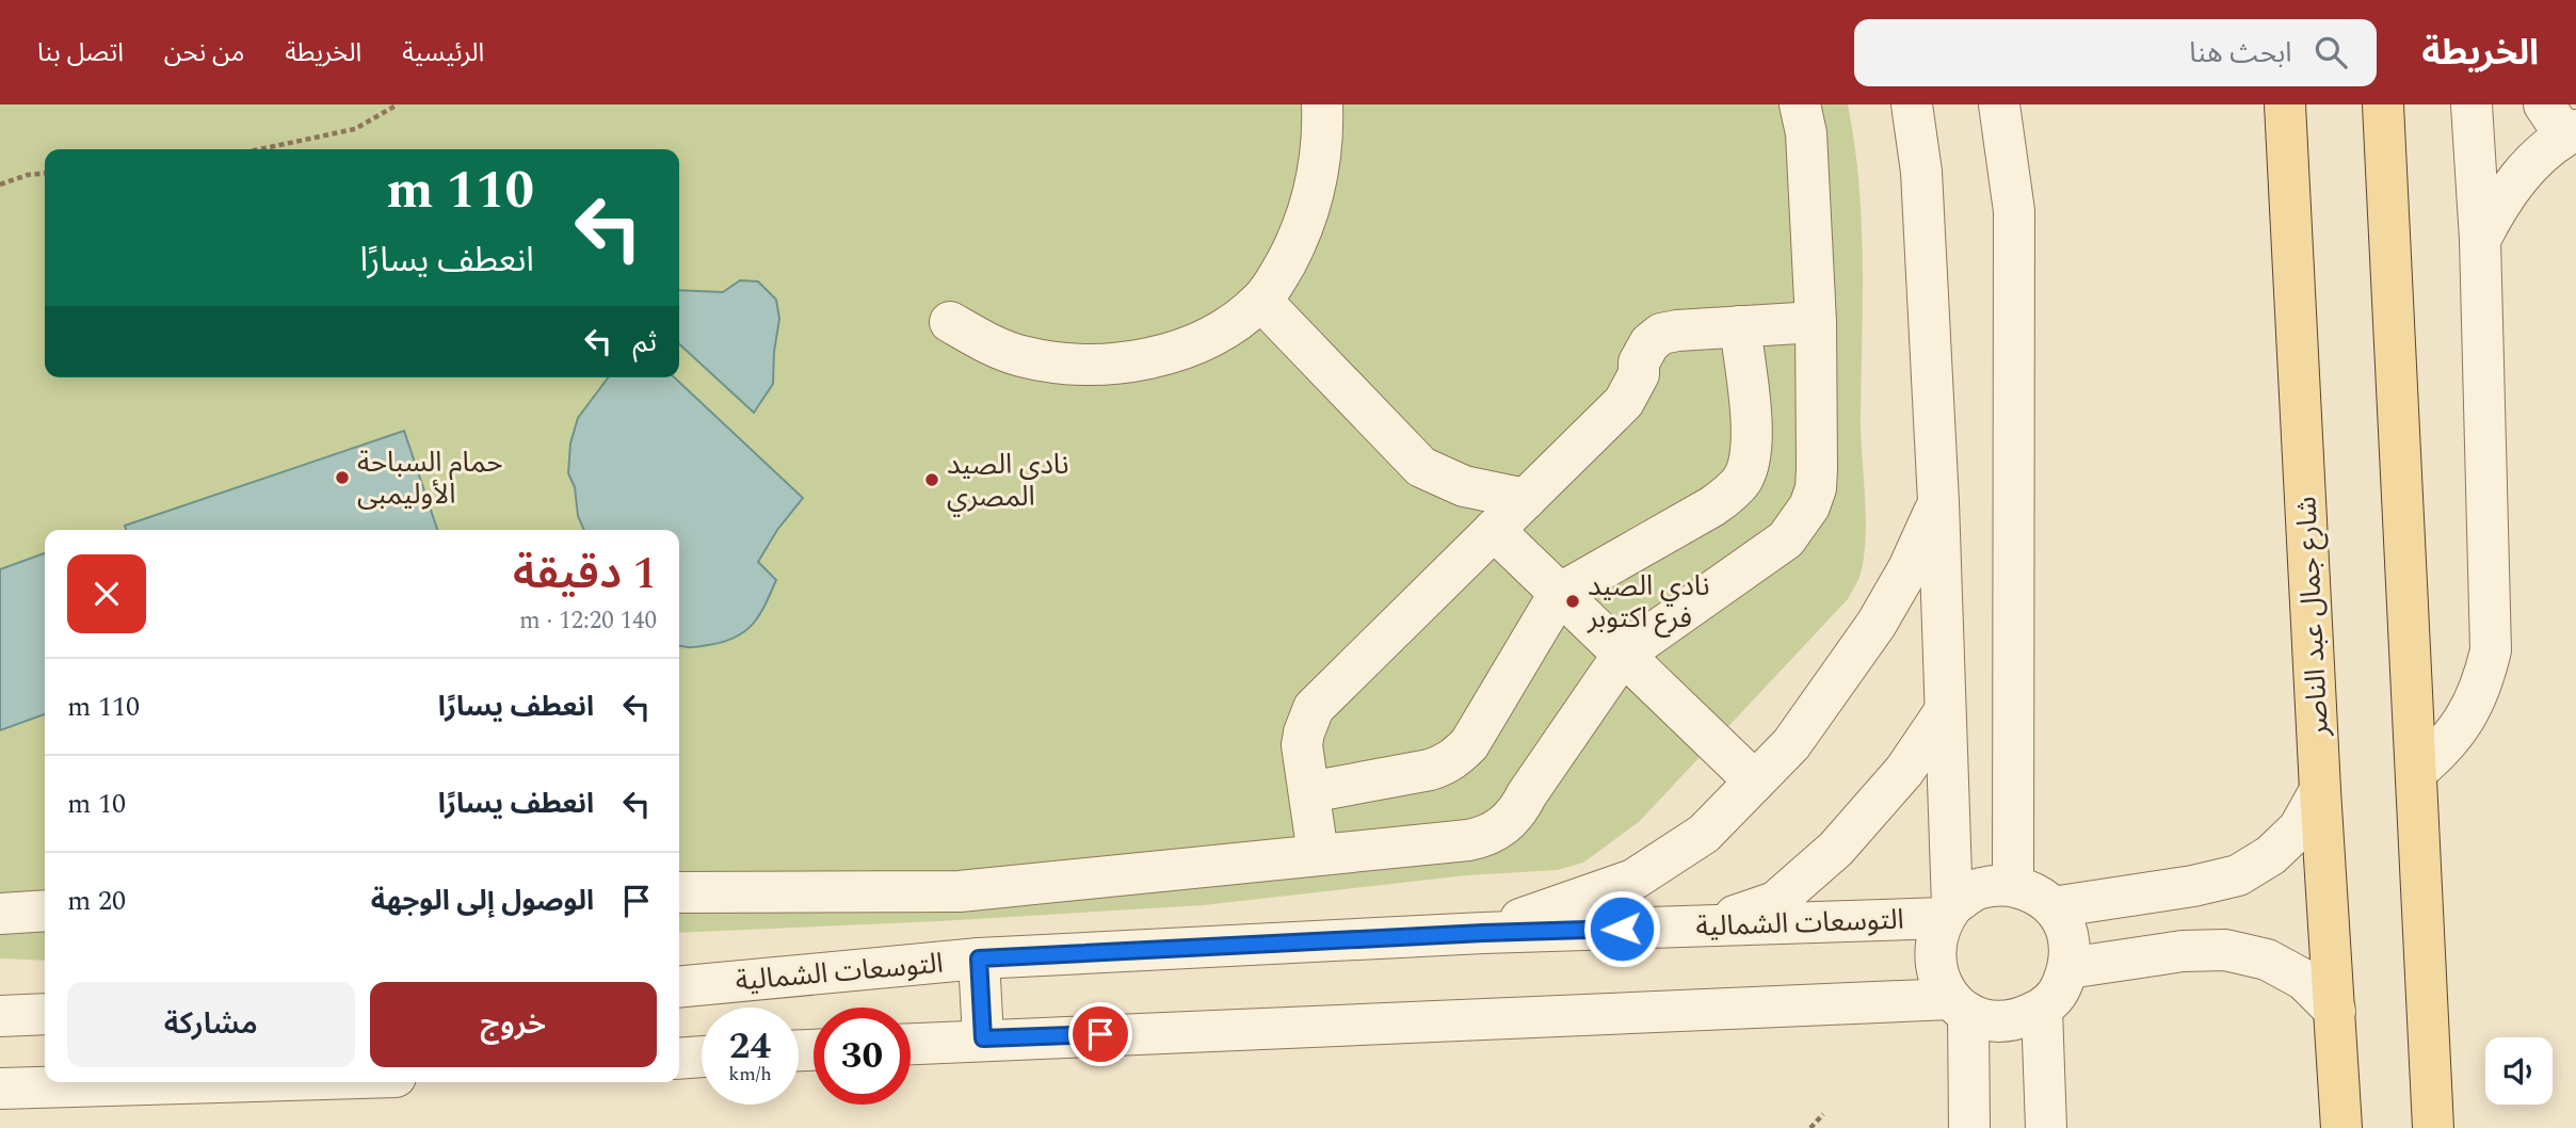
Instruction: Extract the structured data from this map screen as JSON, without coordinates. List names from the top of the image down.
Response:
{
  "streets": {
    "main road": ["شارع جمال عبد الناصر"],
    "street": ["التوسعات الشمالية"]
  },
  "places": ["حمام السباحة الأوليمبى", "نادى الصيد المصري", "نادي الصيد فرع اكتوبر"],
  "page": {
    "header": "الخريطة",
    "search": "ابحث هنا",
    "nav": [
      "الرئيسية",
      "الخريطة",
      "من نحن",
      "اتصل بنا"
    ],
    "turn": ["110 m", "انعطف يسارًا"],
    "then": "ثم",
    "heading": ["1 دقيقة", "140 m · 12:20"],
    "list": [
      {
        "name": "انعطف يسارًا",
        "value": "110 m"
      },
      {
        "name": "انعطف يسارًا",
        "value": "10 m"
      },
      {
        "name": "الوصول إلى الوجهة",
        "value": "20 m"
      }
    ],
    "buttons": ["خروج", "مشاركة"],
    "speed": "24 km/h",
    "limit": "30"
  }
}
